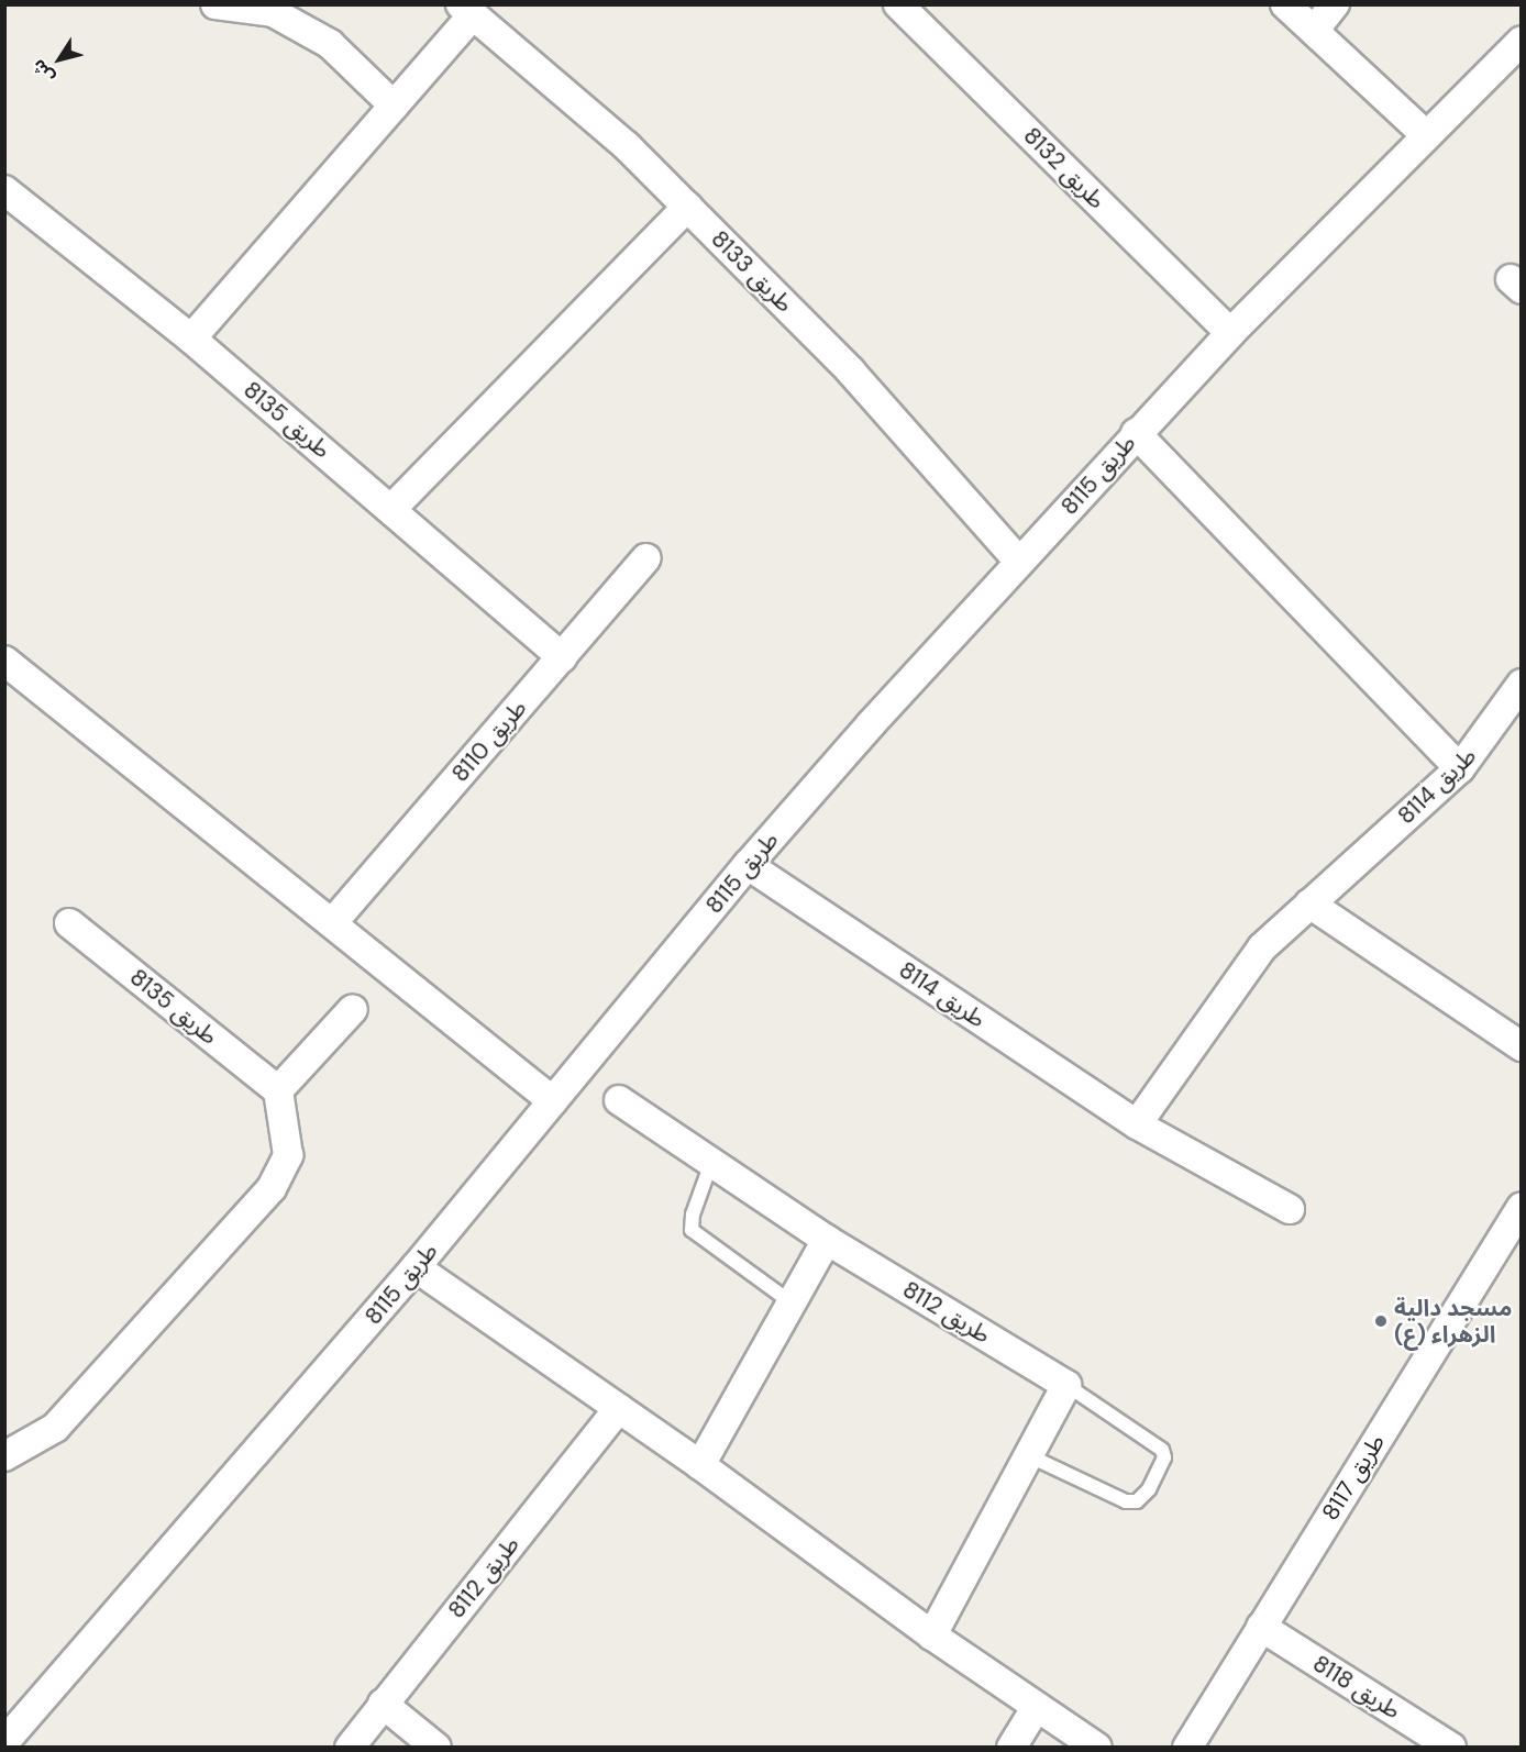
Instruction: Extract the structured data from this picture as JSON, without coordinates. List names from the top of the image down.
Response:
{
  "streets": {
    "street": [
      "طريق 8132",
      "طريق 8133",
      "طريق 8135",
      "طريق 8115",
      "طريق 8110",
      "طريق 8114",
      "طريق 8112",
      "طريق 8117",
      "طريق 8118"
    ]
  },
  "crossings": [
    ["طريق 8132", "طريق 8115"],
    ["طريق 8133", "طريق 8115"],
    ["طريق 8135", "طريق 8110"],
    ["طريق 8115", "طريق 8114"],
    ["طريق 8117", "طريق 8118"]
  ],
  "places": ["مسجد دالية الزهراء (ع)"],
  "north": "bottom left"
}
